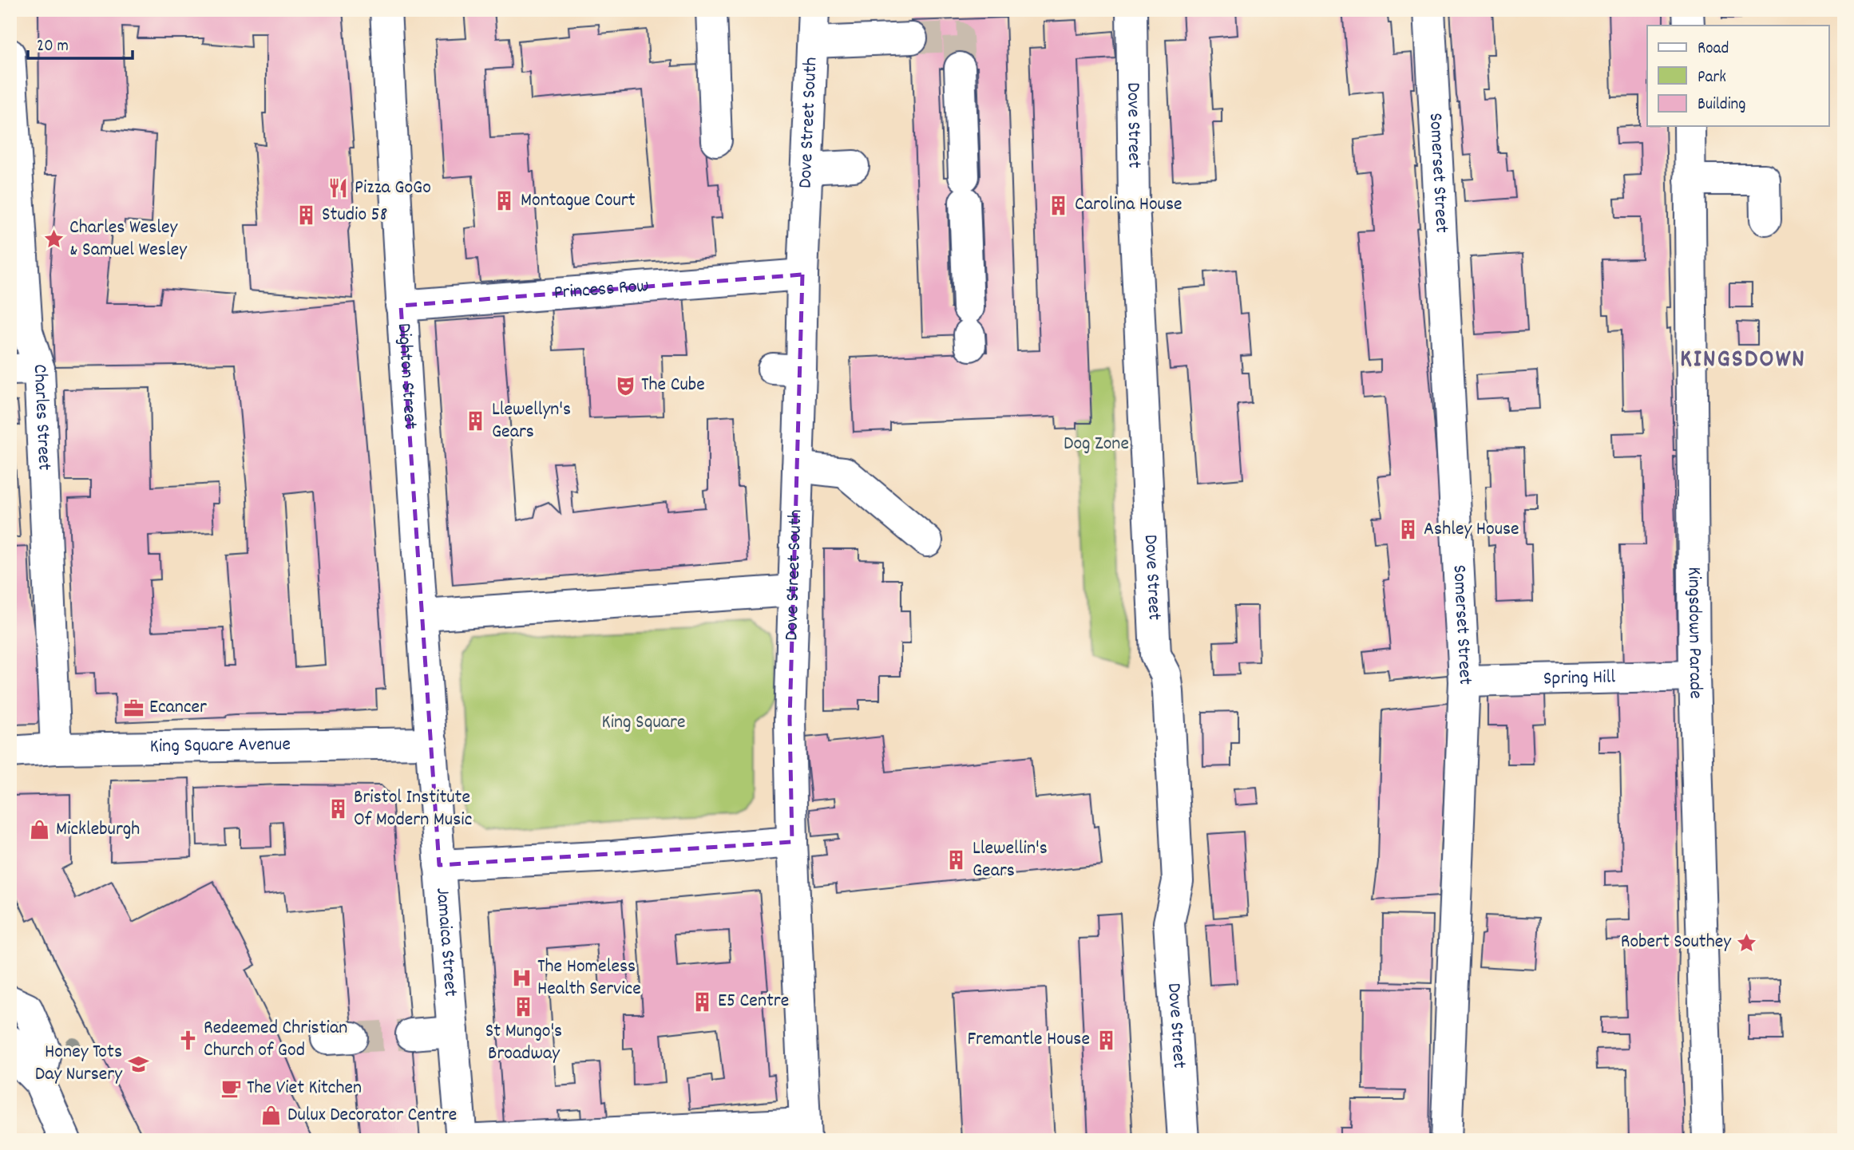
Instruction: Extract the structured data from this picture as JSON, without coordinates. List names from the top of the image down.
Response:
{
  "streets": {
    "street": [
      "Dove Street South",
      "Dove Street",
      "Somerset Street",
      "Princess Row",
      "Dighton Street",
      "Charles Street",
      "Kingsdown Parade",
      "Spring Hill",
      "King Square Avenue",
      "Jamaica Street"
    ]
  },
  "crossings": [
    ["Dove Street South", "Princess Row"],
    ["Somerset Street", "Spring Hill"],
    ["Princess Row", "Dighton Street"],
    ["Dighton Street", "King Square Avenue"],
    ["Dighton Street", "Jamaica Street"],
    ["Charles Street", "King Square Avenue"],
    ["Kingsdown Parade", "Spring Hill"],
    ["King Square Avenue", "Jamaica Street"]
  ],
  "districts": ["KINGSDOWN"],
  "parks": ["Dog Zone", "King Square"],
  "places": {
    "restaurant": ["Pizza GoGo"],
    "building": [
      "Montague Court",
      "Carolina House",
      "Studio 58",
      "Llewellyn's Gears",
      "Ashley House",
      "Bristol Institute Of Modern Music",
      "Llewellin's Gears",
      "E5 Centre",
      "St Mungo's Broadway",
      "Fremantle House"
    ],
    "place": ["Charles Wesley & Samuel Wesley", "Robert Southey"],
    "theatre": ["The Cube"],
    "office": ["Ecancer"],
    "shop": ["Mickleburgh", "Dulux Decorator Centre"],
    "hospital": ["The Homeless Health Service"],
    "church": ["Redeemed Christian Church of God"],
    "school or university": ["Honey Tots Day Nursery"],
    "cafe": ["The Viet Kitchen"]
  },
  "legend": ["Road", "Park", "Building"],
  "scale_bar": "20 m"
}
